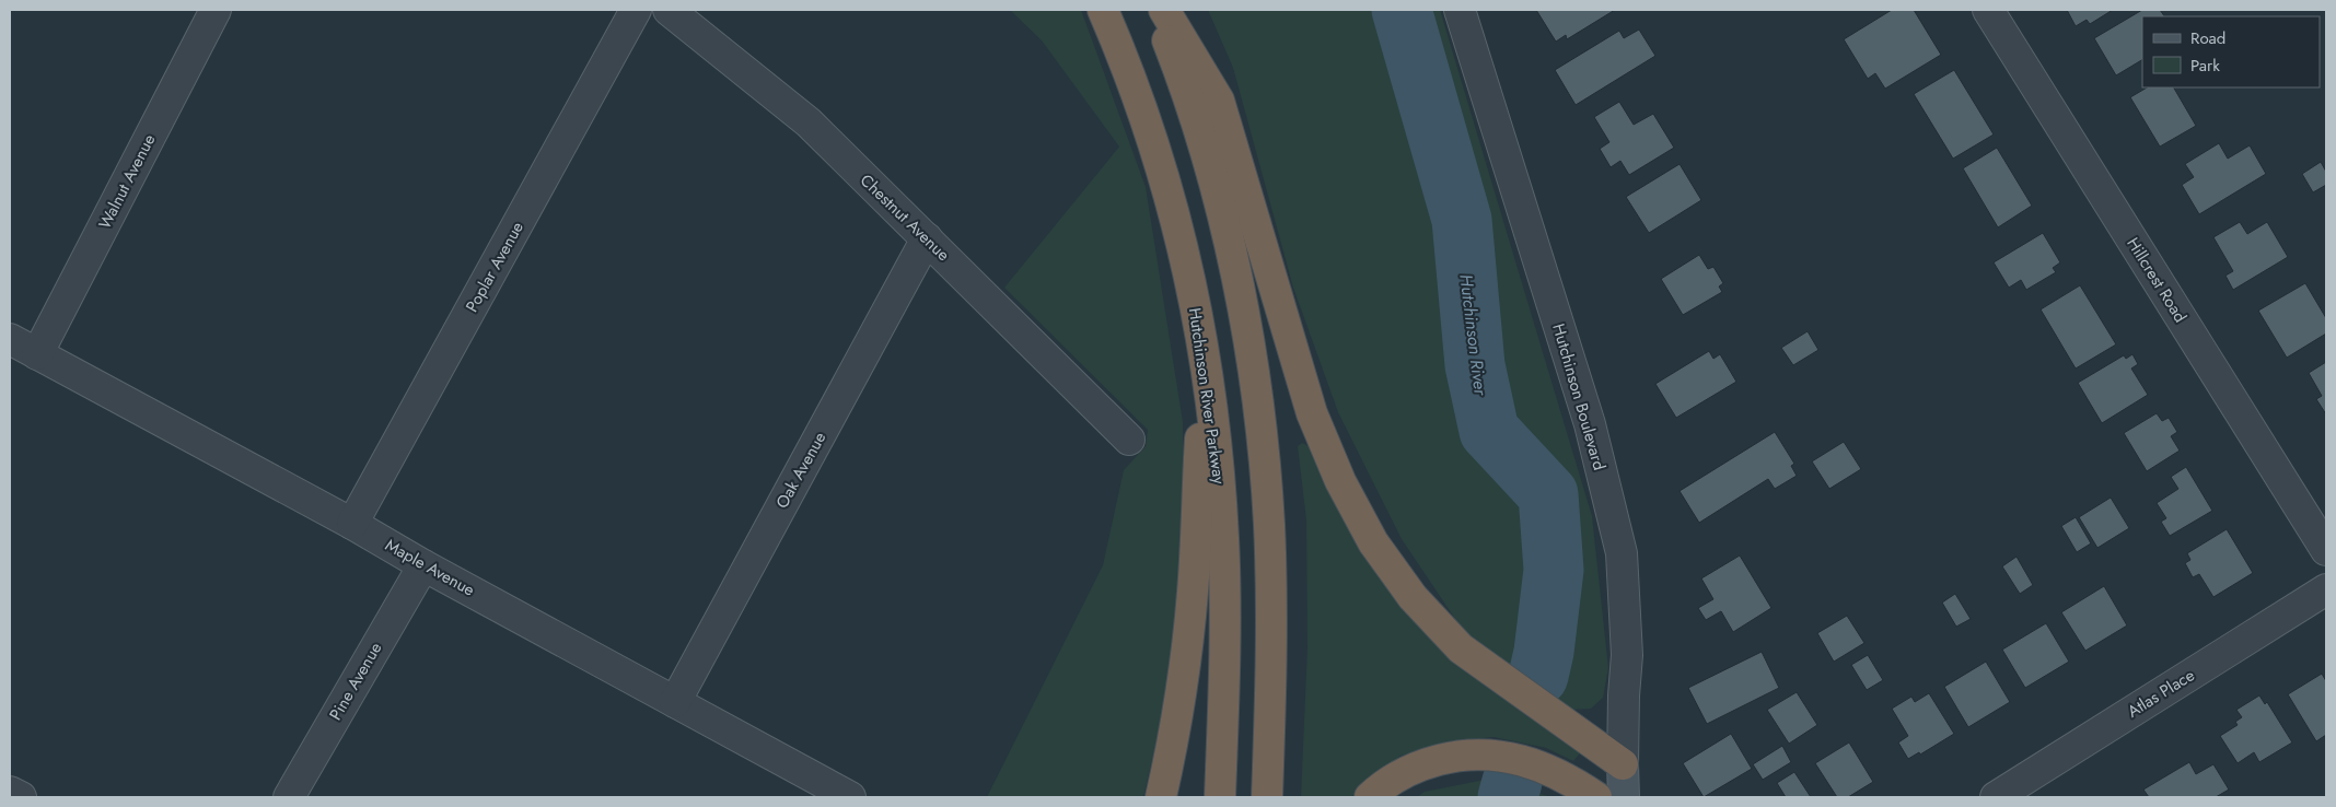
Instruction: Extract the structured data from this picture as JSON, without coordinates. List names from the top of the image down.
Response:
{
  "streets": {
    "highway": ["Hutchinson River Parkway"],
    "street": [
      "Walnut Avenue",
      "Chestnut Avenue",
      "Poplar Avenue",
      "Hillcrest Road",
      "Hutchinson Boulevard",
      "Oak Avenue",
      "Maple Avenue",
      "Pine Avenue",
      "Atlas Place"
    ]
  },
  "crossings": [
    ["Walnut Avenue", "Maple Avenue"],
    ["Chestnut Avenue", "Oak Avenue"],
    ["Poplar Avenue", "Maple Avenue"],
    ["Oak Avenue", "Maple Avenue"],
    ["Maple Avenue", "Pine Avenue"]
  ],
  "water": ["Hutchinson River"],
  "legend": ["Road", "Park"]
}
